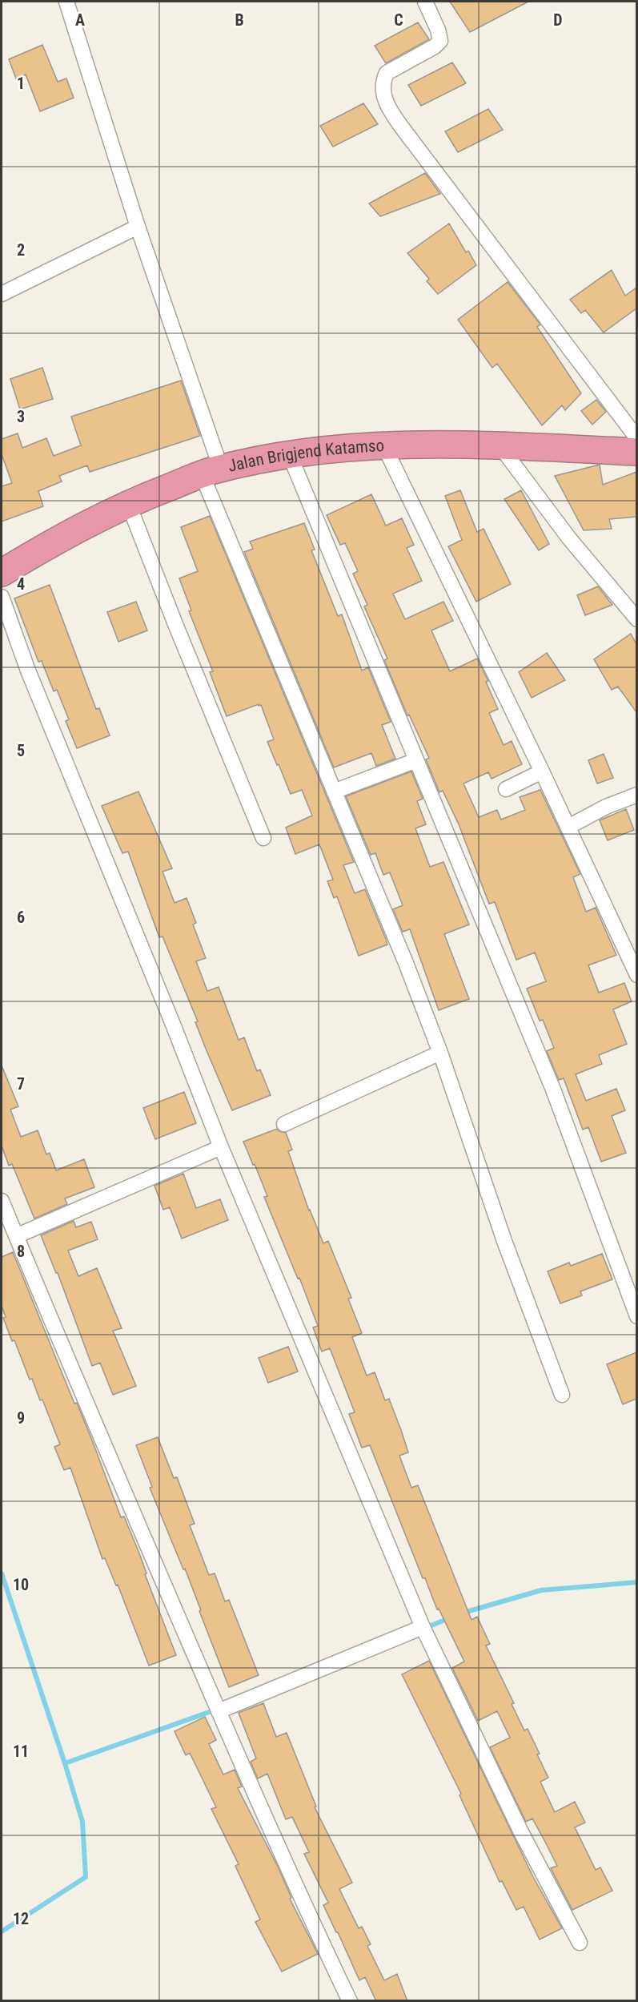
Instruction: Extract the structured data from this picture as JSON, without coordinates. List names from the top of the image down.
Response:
{
  "streets": {
    "highway": ["Jalan Brigjend Katamso"]
  },
  "grid": {
    "columns": [
      "A",
      "B",
      "C",
      "D"
    ],
    "rows": [
      "1",
      "2",
      "3",
      "4",
      "5",
      "6",
      "7",
      "8",
      "9",
      "10",
      "11",
      "12"
    ]
  }
}
